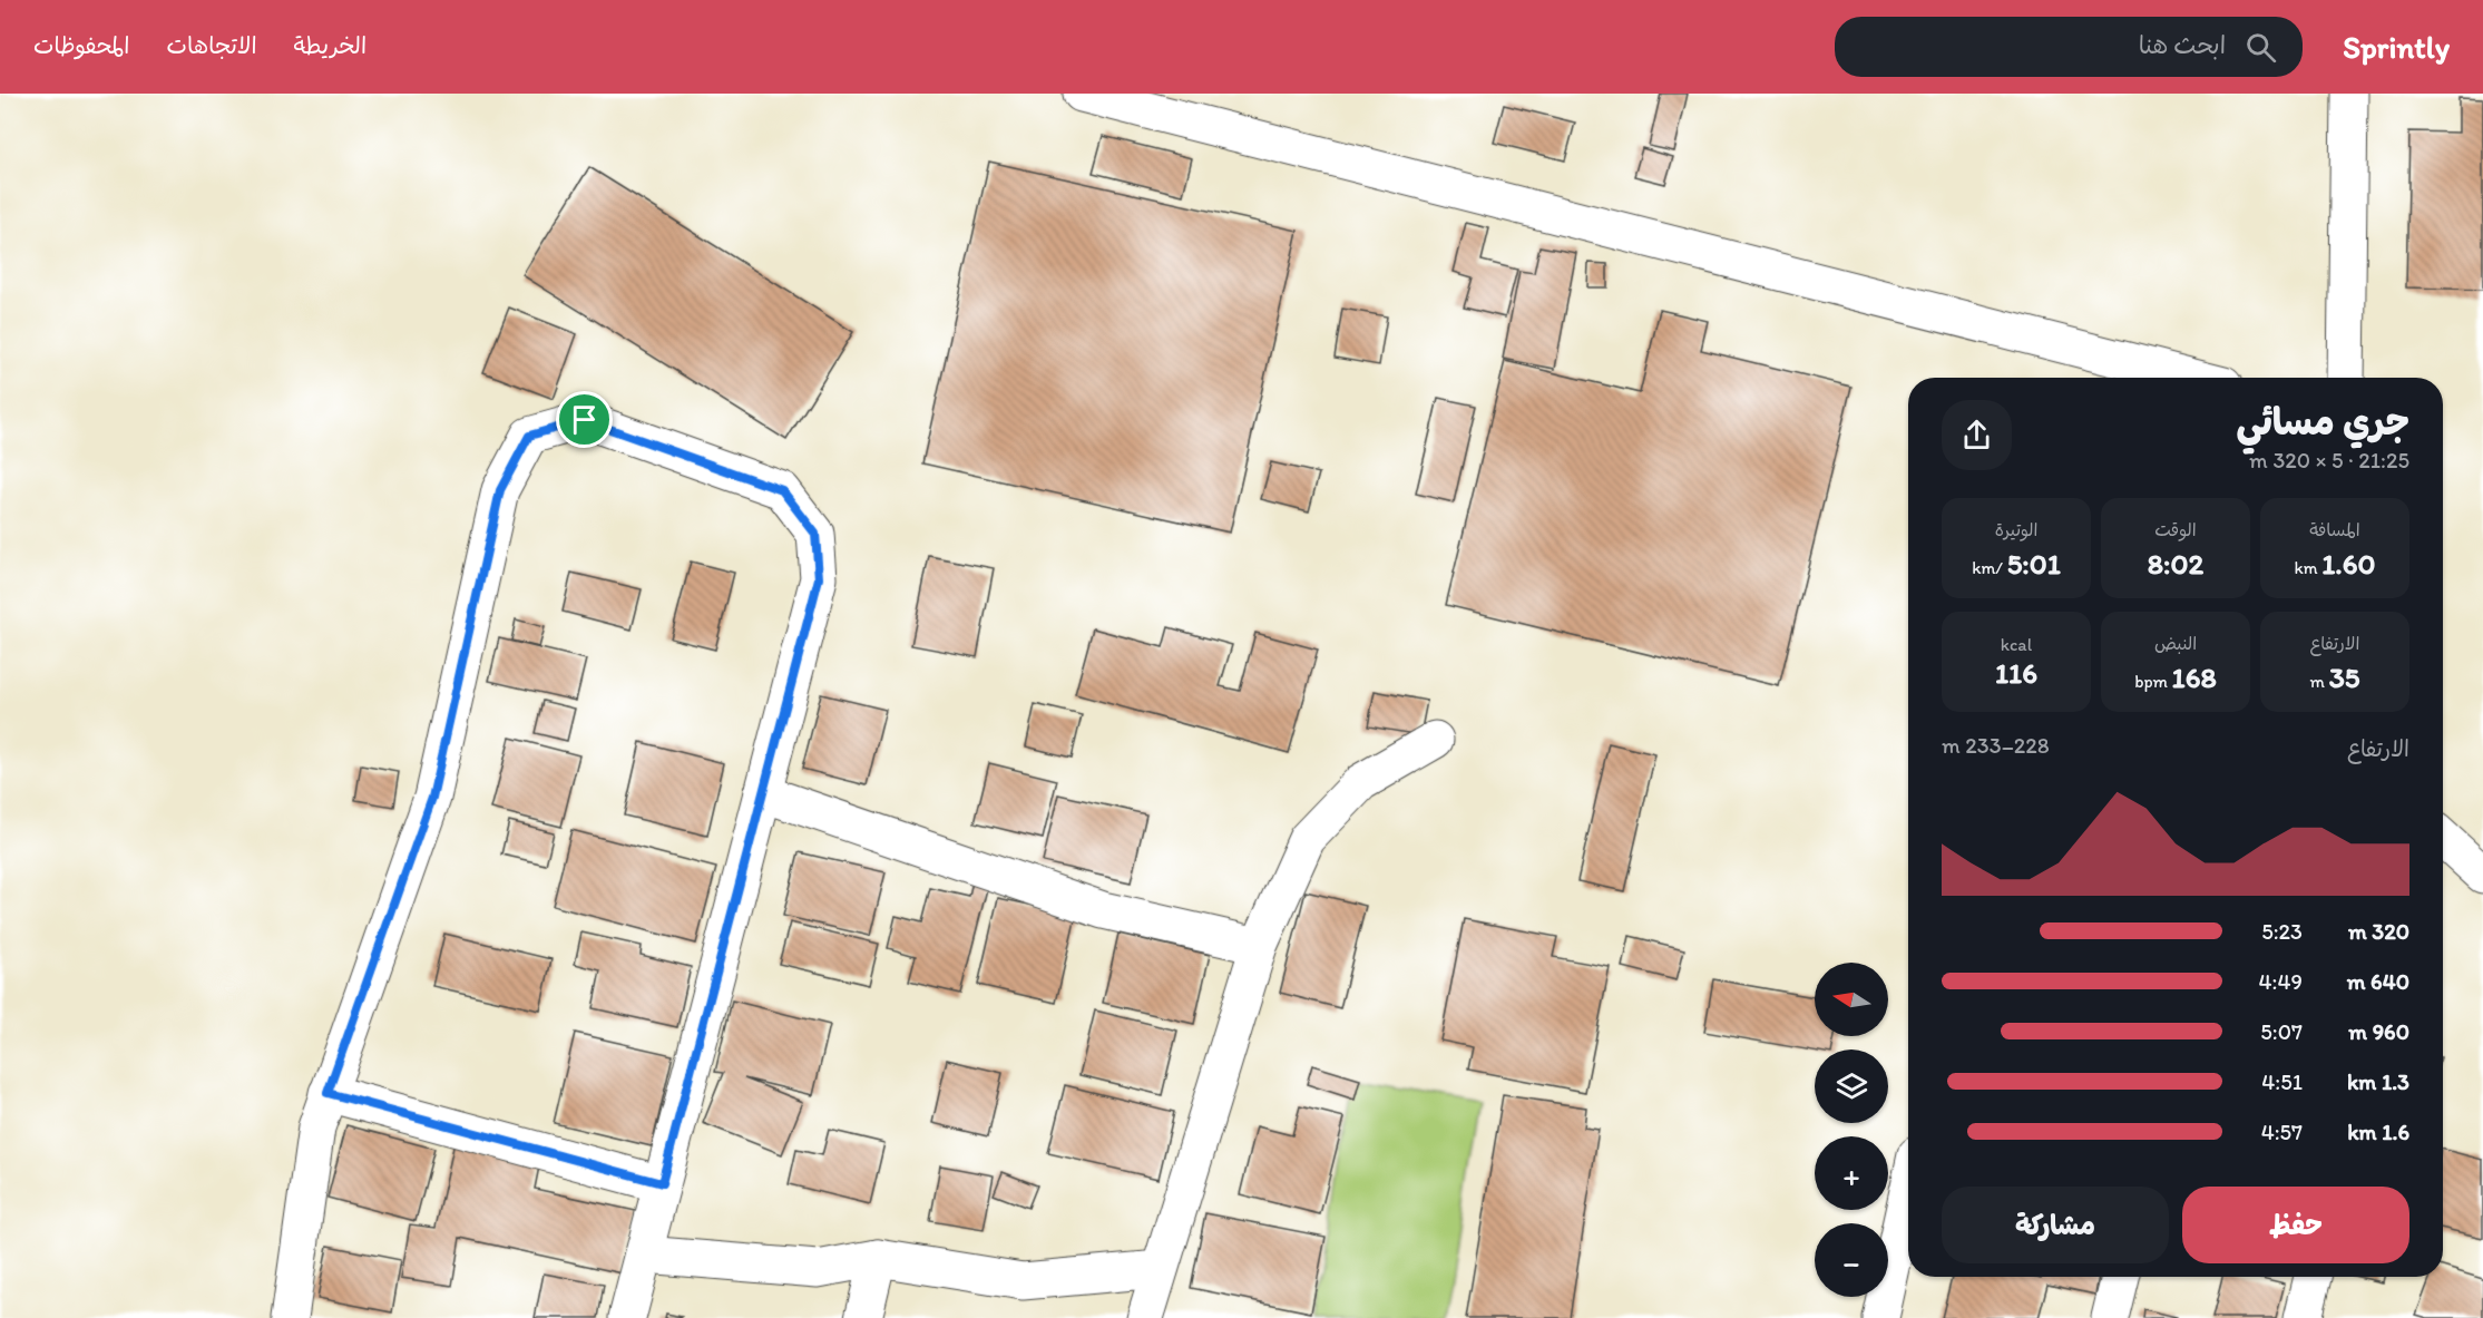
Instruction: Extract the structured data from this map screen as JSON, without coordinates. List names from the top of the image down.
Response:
{
  "north": "left",
  "page": {
    "header": "Sprintly",
    "search": "ابحث هنا",
    "nav": ["الخريطة", "الاتجاهات", "المحفوظات"],
    "heading": ["جري مسائي", "21:25 · 5 × 320 m"],
    "stats": [
      ["المسافة", "1.60 km"],
      ["الوقت", "8:02"],
      ["الوتيرة", "5:01 /km"],
      ["الارتفاع", "35 m"],
      ["النبض", "168 bpm"],
      ["kcal", "116"]
    ],
    "chart": ["الارتفاع", "228–233 m"],
    "list": [
      {
        "name": "320 m",
        "note": "5:23"
      },
      {
        "name": "640 m",
        "note": "4:49"
      },
      {
        "name": "960 m",
        "note": "5:07"
      },
      {
        "name": "1.3 km",
        "note": "4:51"
      },
      {
        "name": "1.6 km",
        "note": "4:57"
      }
    ],
    "map_buttons": ["+", "−"],
    "buttons": ["حفظ", "مشاركة"]
  }
}
